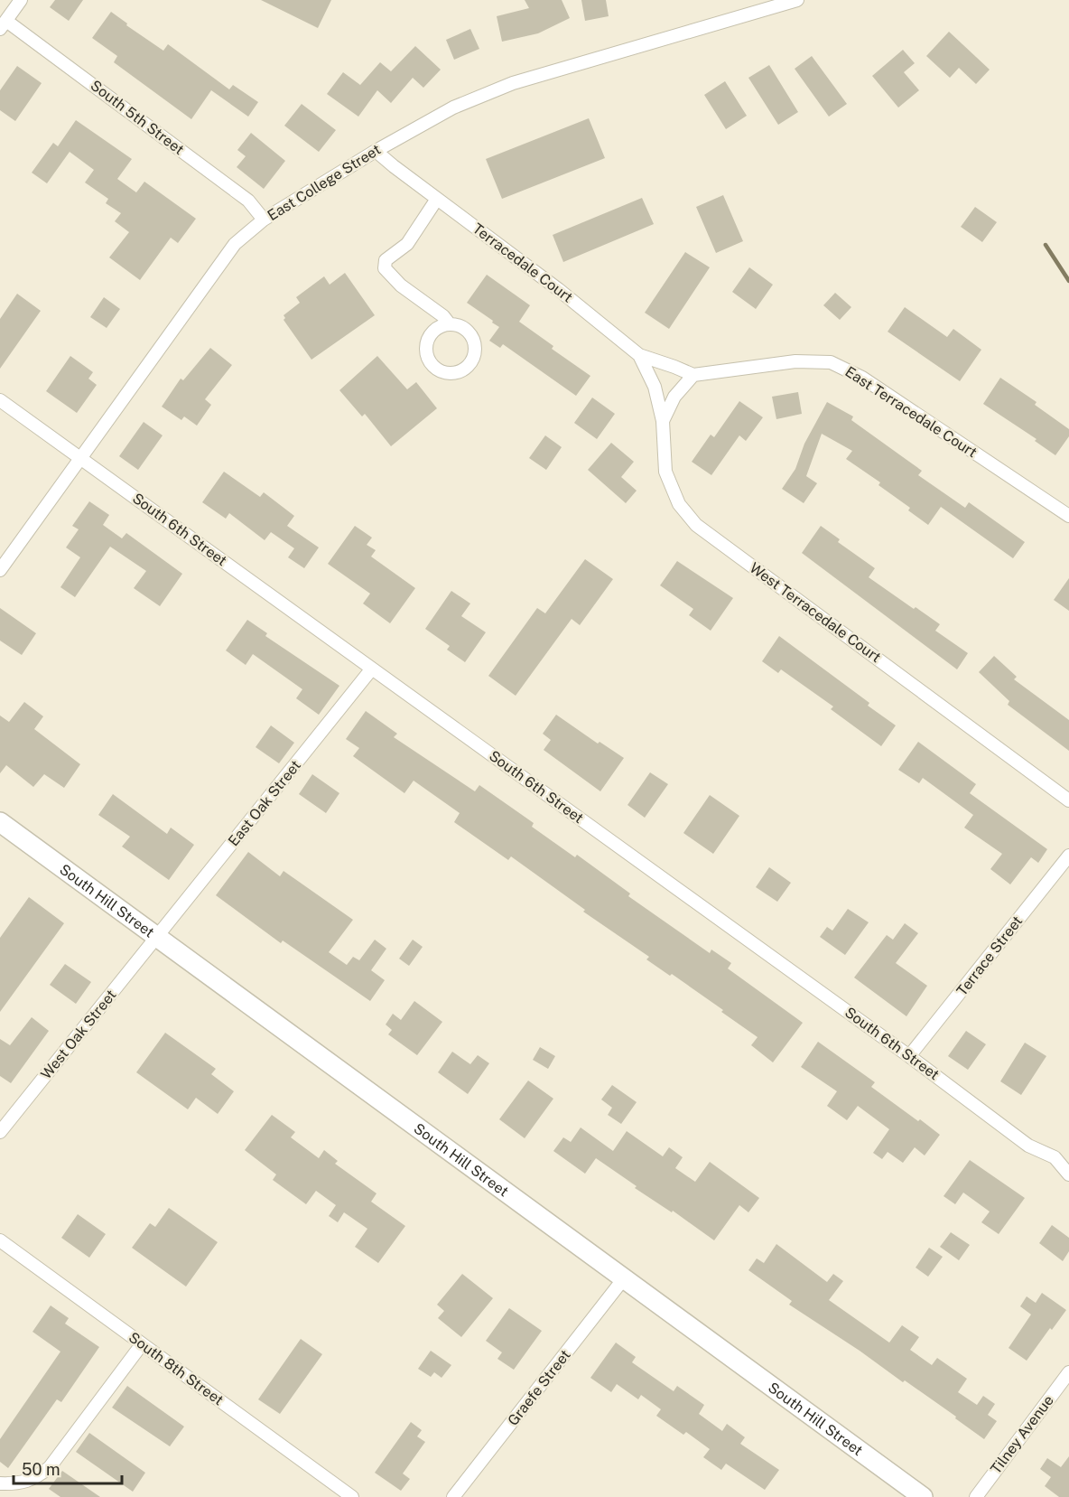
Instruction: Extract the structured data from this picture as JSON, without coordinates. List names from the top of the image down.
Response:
{
  "streets": {
    "main road": ["South Hill Street"],
    "street": [
      "South 5th Street",
      "East College Street",
      "Terracedale Court",
      "East Terracedale Court",
      "South 6th Street",
      "West Terracedale Court",
      "East Oak Street",
      "Terrace Street",
      "West Oak Street",
      "South 8th Street",
      "Graefe Street",
      "Tilney Avenue"
    ]
  },
  "crossings": [
    ["South 5th Street", "East College Street"],
    ["East College Street", "Terracedale Court"],
    ["East College Street", "South 6th Street"],
    ["Terracedale Court", "East Terracedale Court"],
    ["Terracedale Court", "West Terracedale Court"],
    ["East Terracedale Court", "West Terracedale Court"],
    ["South 6th Street", "East Oak Street"],
    ["South 6th Street", "Terrace Street"],
    ["East Oak Street", "South Hill Street"],
    ["East Oak Street", "West Oak Street"],
    ["South Hill Street", "West Oak Street"],
    ["South Hill Street", "Graefe Street"]
  ],
  "scale_bar": "50 m"
}
